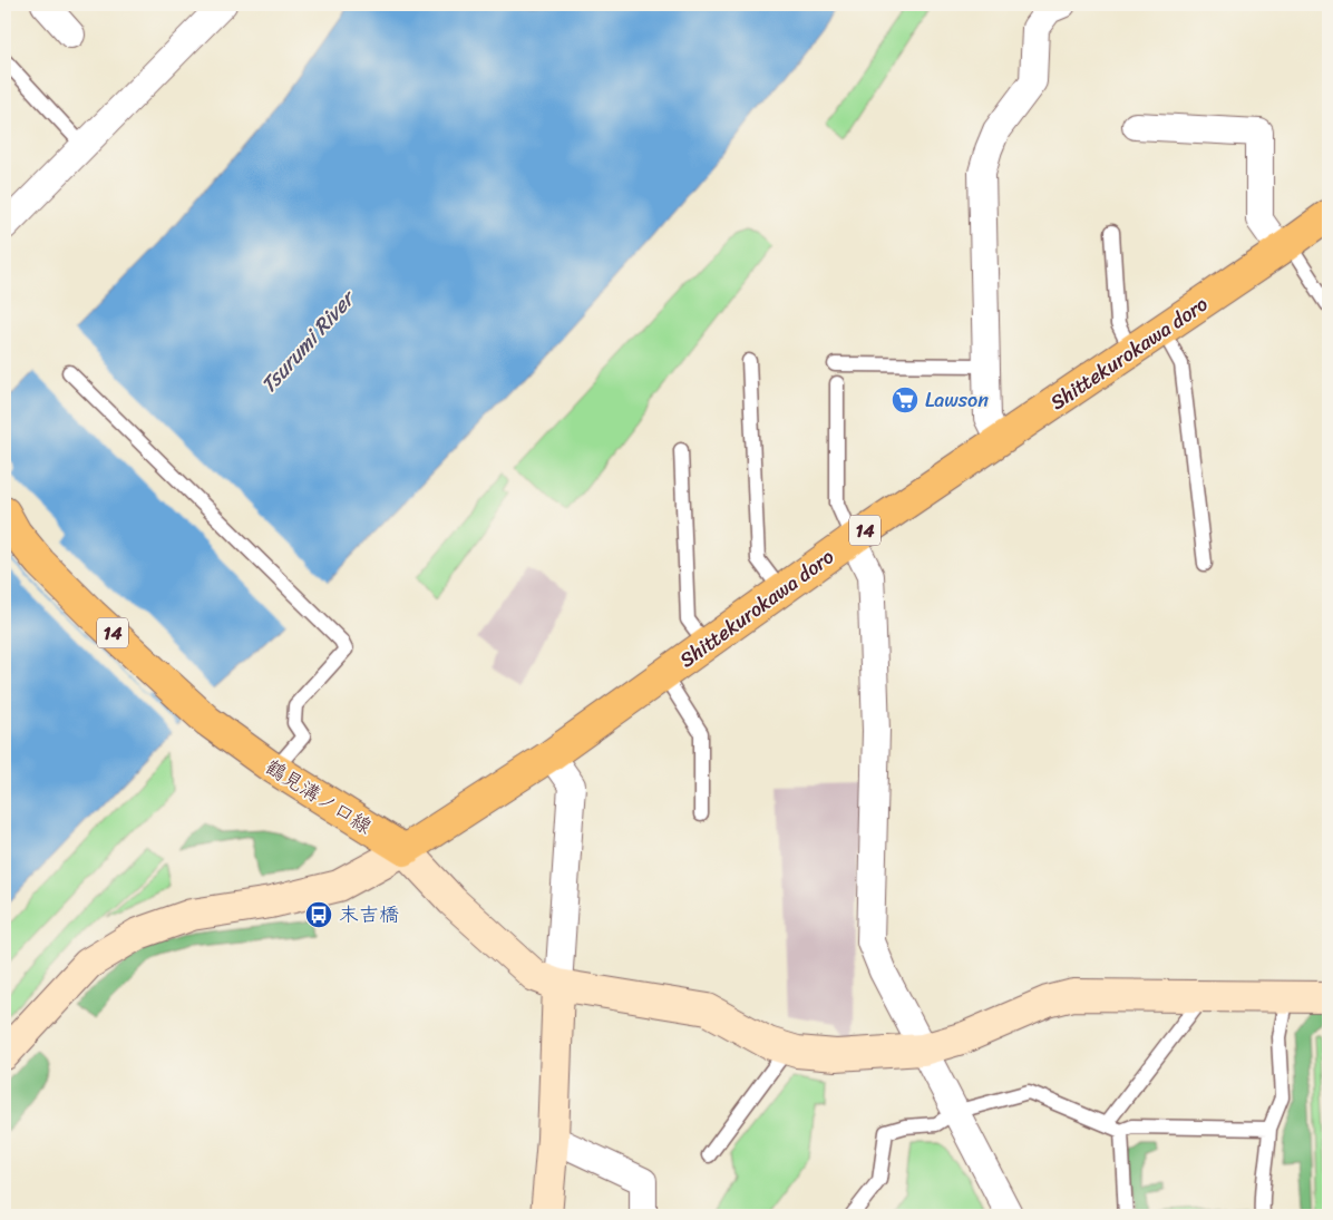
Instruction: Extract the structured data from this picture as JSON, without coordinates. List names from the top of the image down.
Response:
{
  "streets": {
    "main road": ["Shittekurokawa doro", "14", "鶴見溝ノ口線"]
  },
  "crossings": [
    ["Shittekurokawa doro", "鶴見溝ノ口線"]
  ],
  "water": ["Tsurumi River"],
  "places": {
    "supermarket": ["Lawson"],
    "bus stop": ["末吉橋"]
  }
}
